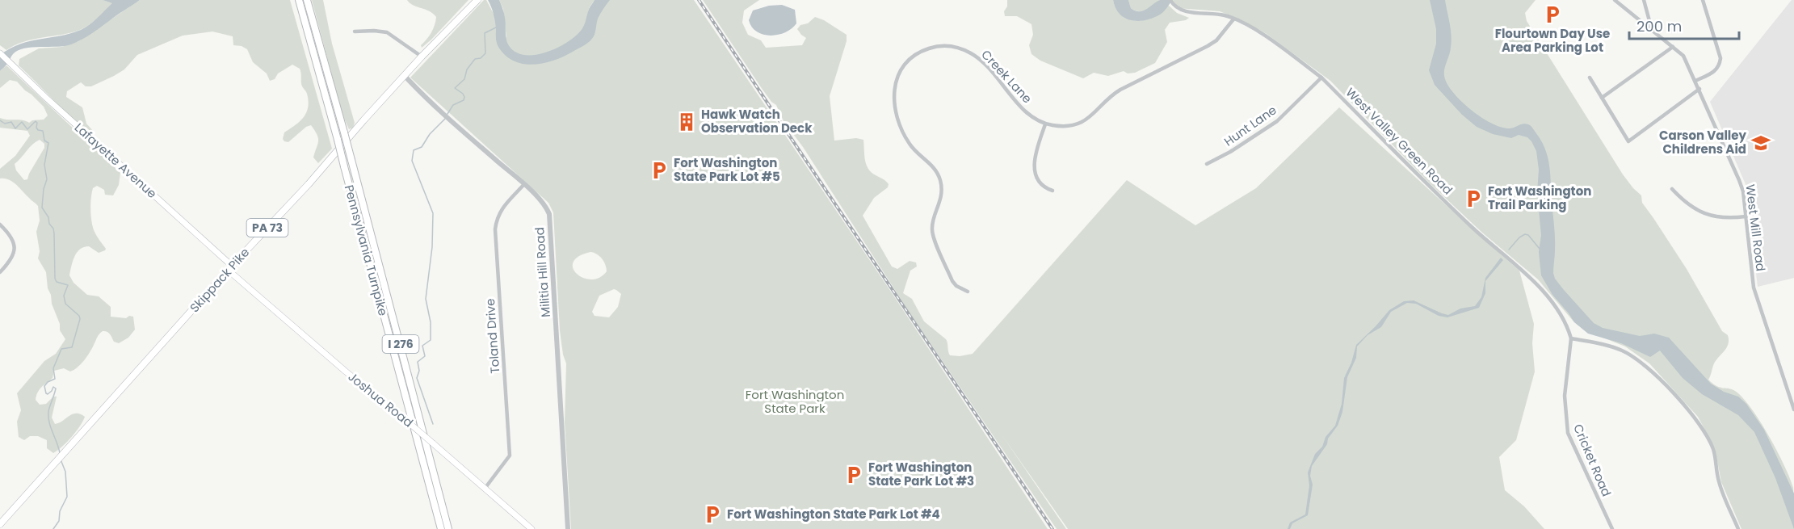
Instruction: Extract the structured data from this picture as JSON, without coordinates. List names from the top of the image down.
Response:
{
  "streets": {
    "highway": ["Pennsylvania Turnpike", "I 276"],
    "main road": [
      "Lafayette Avenue",
      "PA 73",
      "Skippack Pike",
      "Joshua Road"
    ],
    "street": [
      "Creek Lane",
      "Hunt Lane",
      "West Valley Green Road",
      "West Mill Road",
      "Militia Hill Road",
      "Toland Drive",
      "Cricket Road"
    ]
  },
  "crossings": [
    ["Hunt Lane", "West Valley Green Road"],
    ["West Valley Green Road", "Cricket Road"],
    ["Lafayette Avenue", "Skippack Pike"],
    ["Lafayette Avenue", "Joshua Road"],
    ["Militia Hill Road", "Skippack Pike"],
    ["Militia Hill Road", "Toland Drive"],
    ["Skippack Pike", "Joshua Road"],
    ["Toland Drive", "Joshua Road"]
  ],
  "parks": ["Fort Washington State Park"],
  "places": {
    "parking": [
      "Flourtown Day Use Area Parking Lot",
      "Fort Washington State Park Lot #5",
      "Fort Washington Trail Parking",
      "Fort Washington State Park Lot #3",
      "Fort Washington State Park Lot #4"
    ],
    "building": ["Hawk Watch Observation Deck"],
    "school or university": ["Carson Valley Childrens Aid"]
  },
  "scale_bar": "200 m"
}
